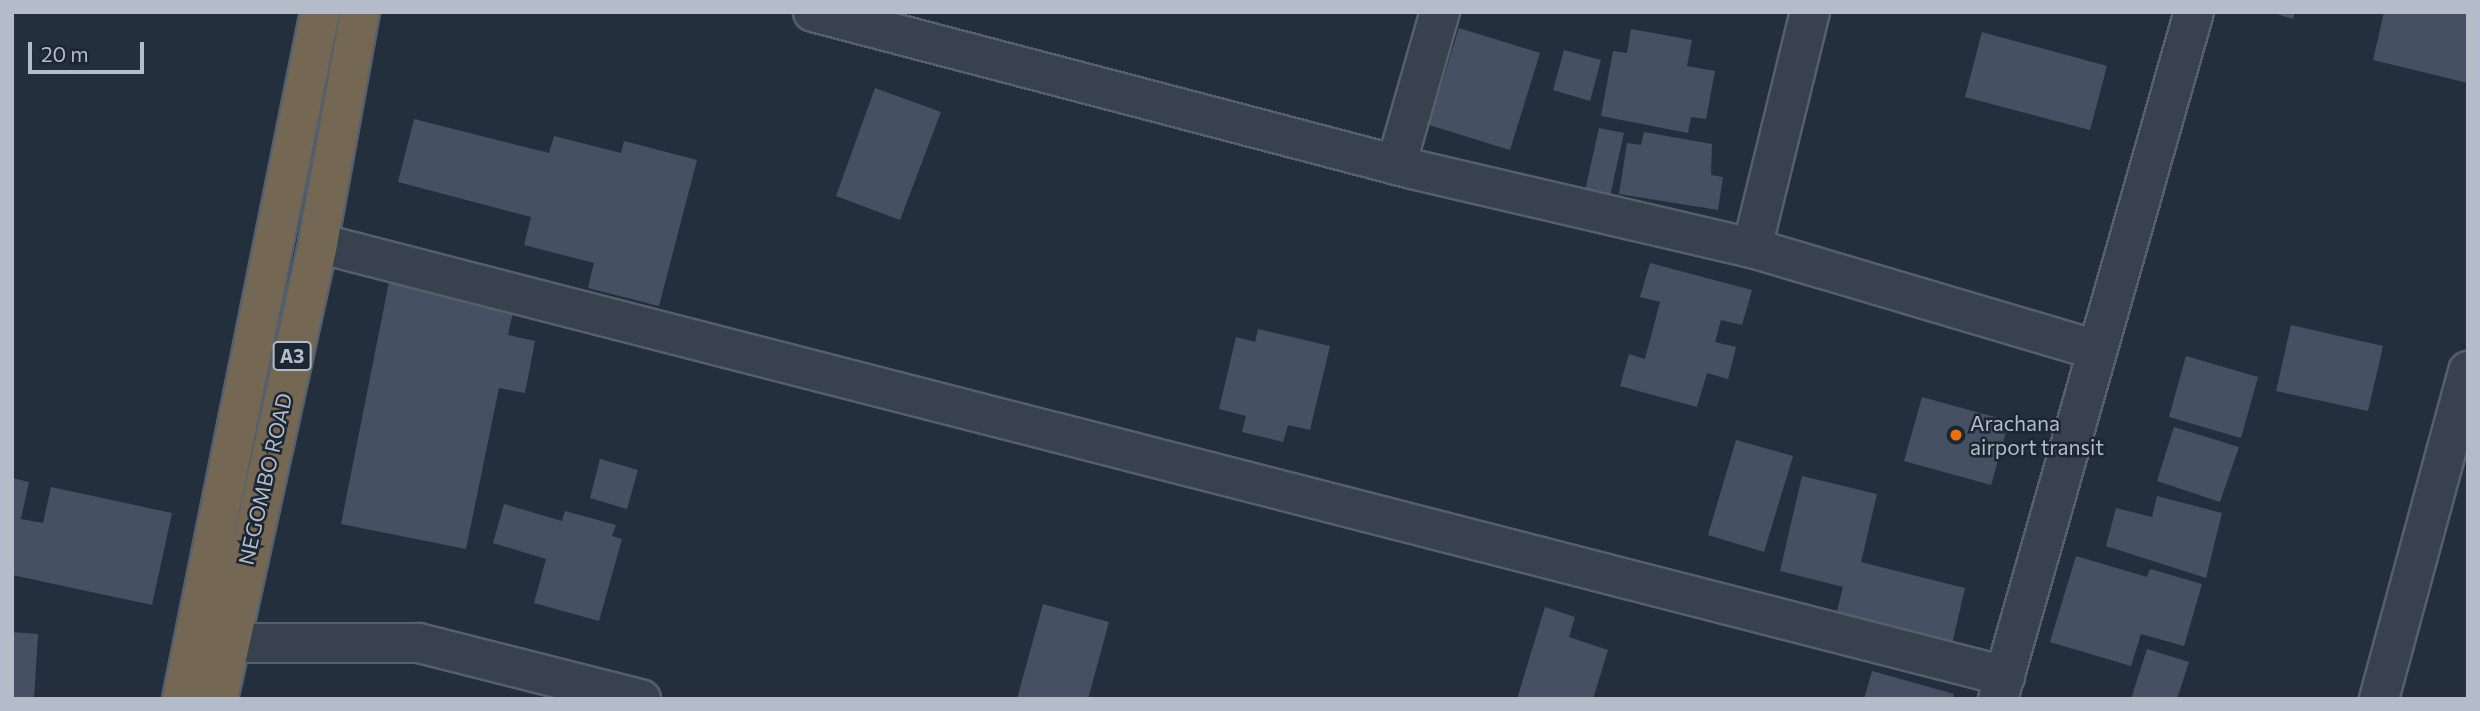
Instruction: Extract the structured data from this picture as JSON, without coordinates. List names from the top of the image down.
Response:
{
  "streets": {
    "highway": ["A3", "NEGOMBO ROAD"]
  },
  "places": ["Arachana airport transit"],
  "scale_bar": "20 m"
}
